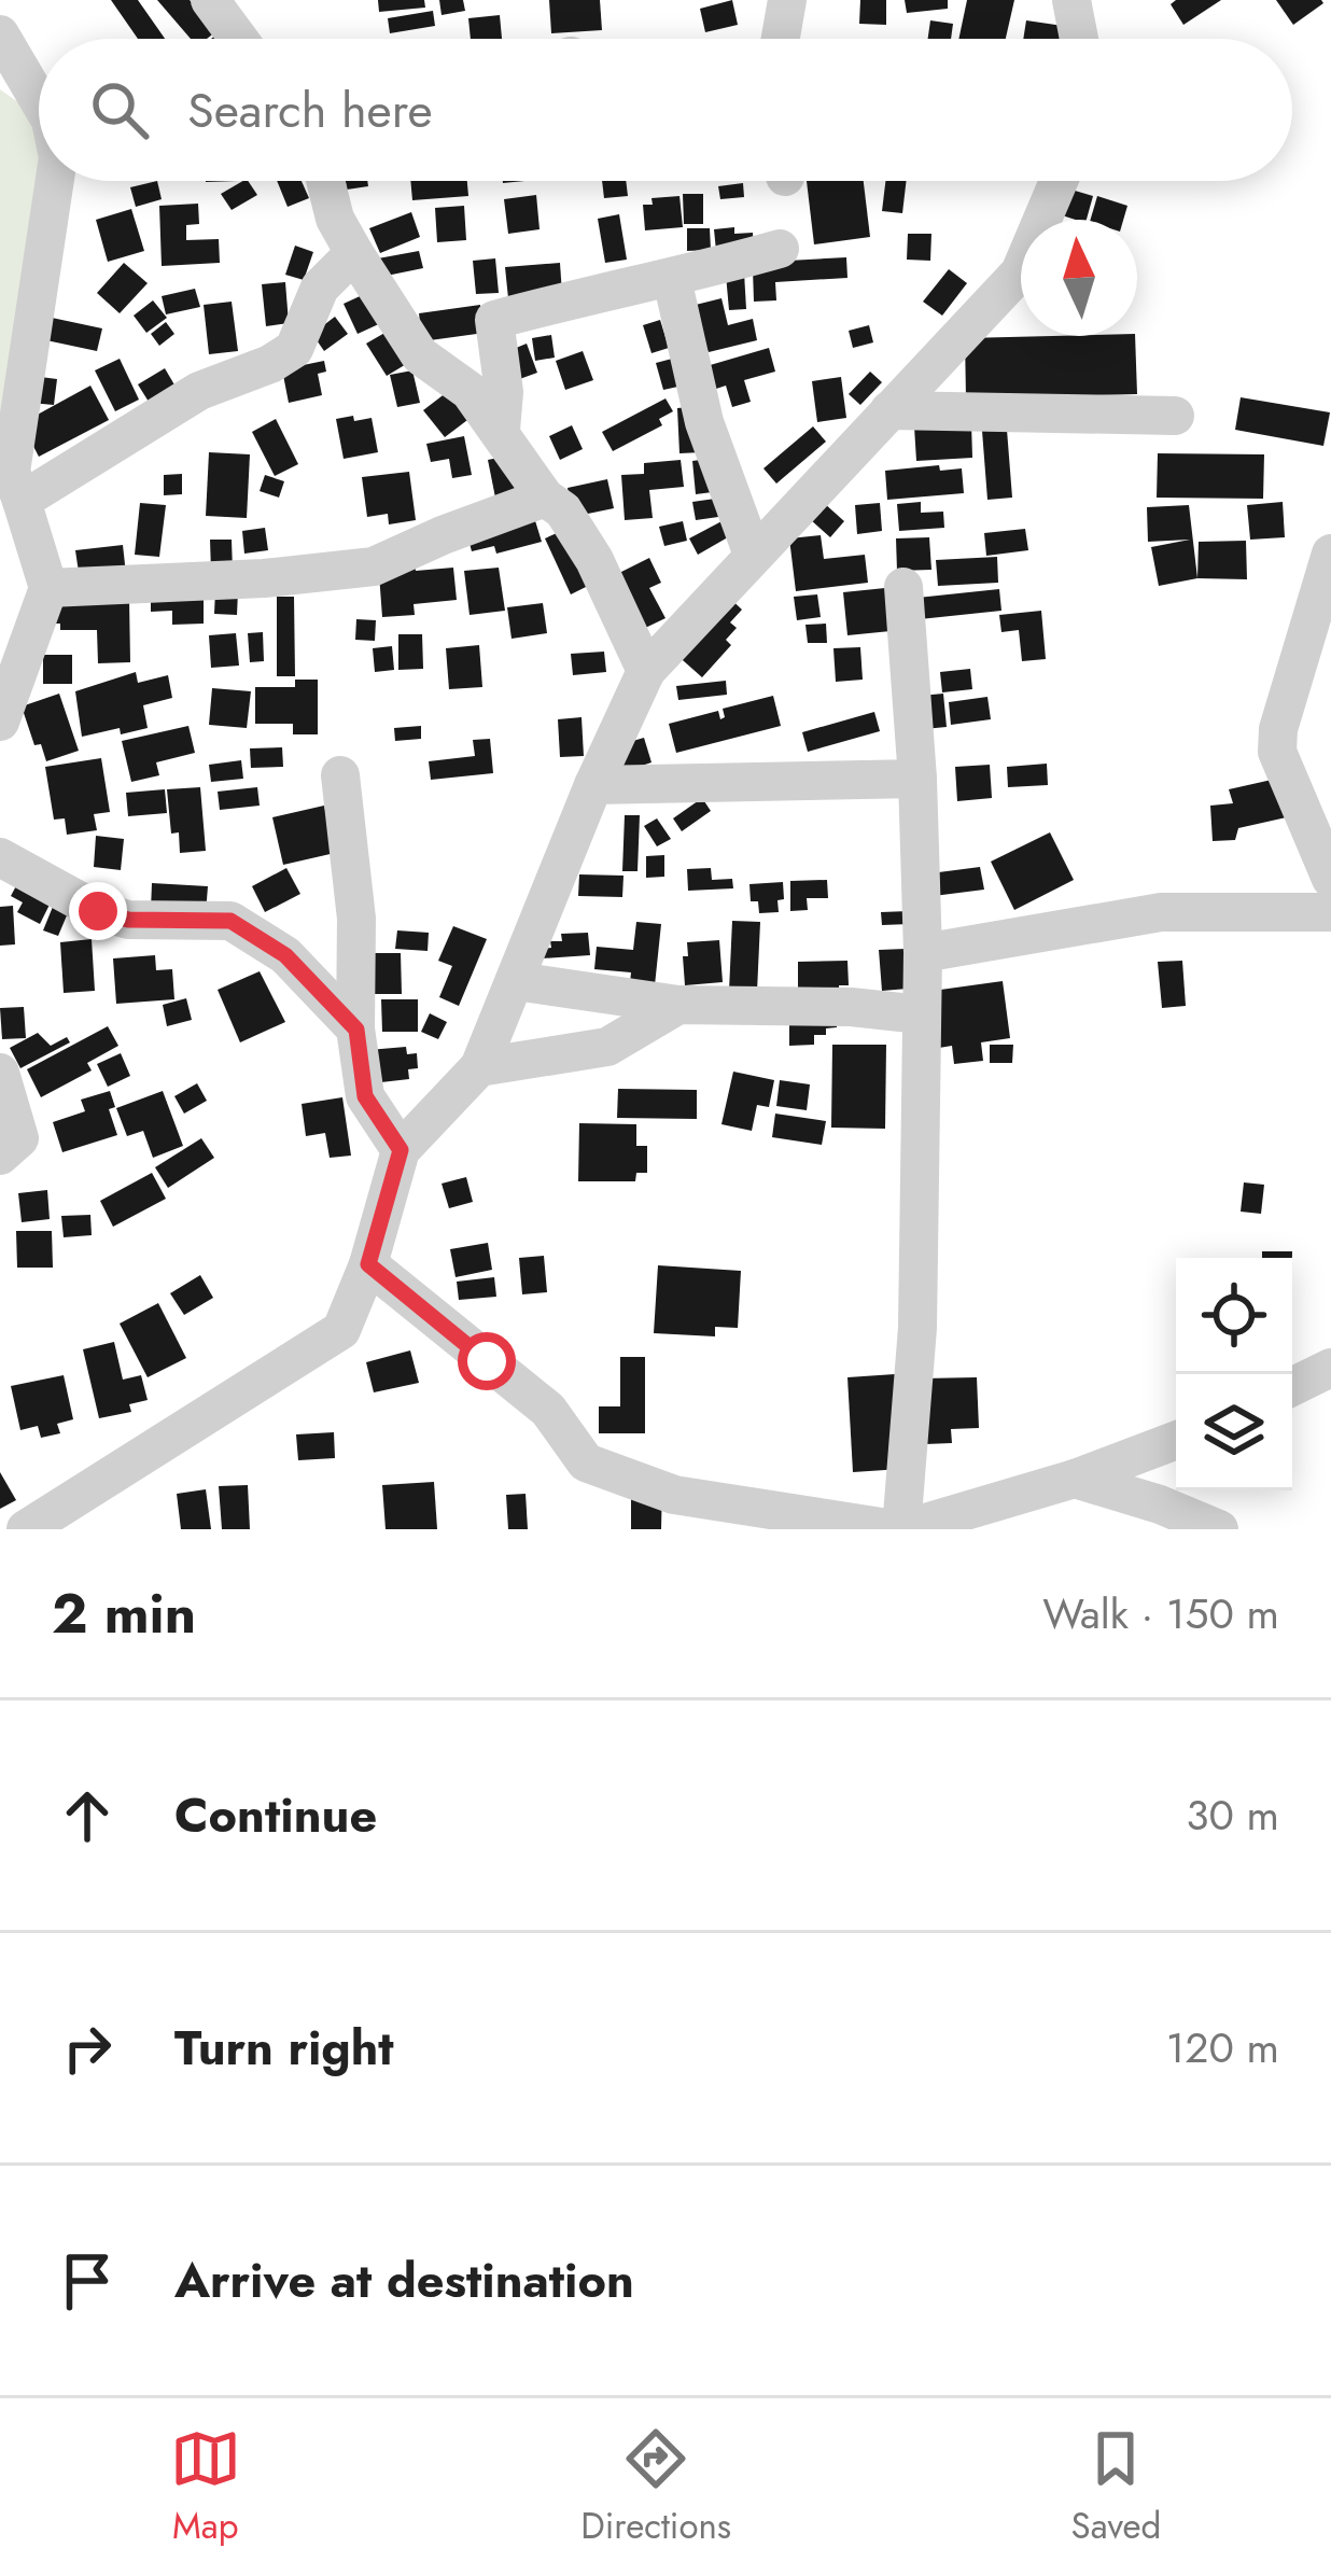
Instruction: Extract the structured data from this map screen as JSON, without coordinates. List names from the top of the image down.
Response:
{
  "north": "top",
  "page": {
    "search": "Search here",
    "heading": ["2 min", "Walk · 150 m"],
    "list": [
      ["Continue", "30 m"],
      ["Turn right", "120 m"],
      "Arrive at destination"
    ],
    "nav": ["Map", "Directions", "Saved"]
  }
}
